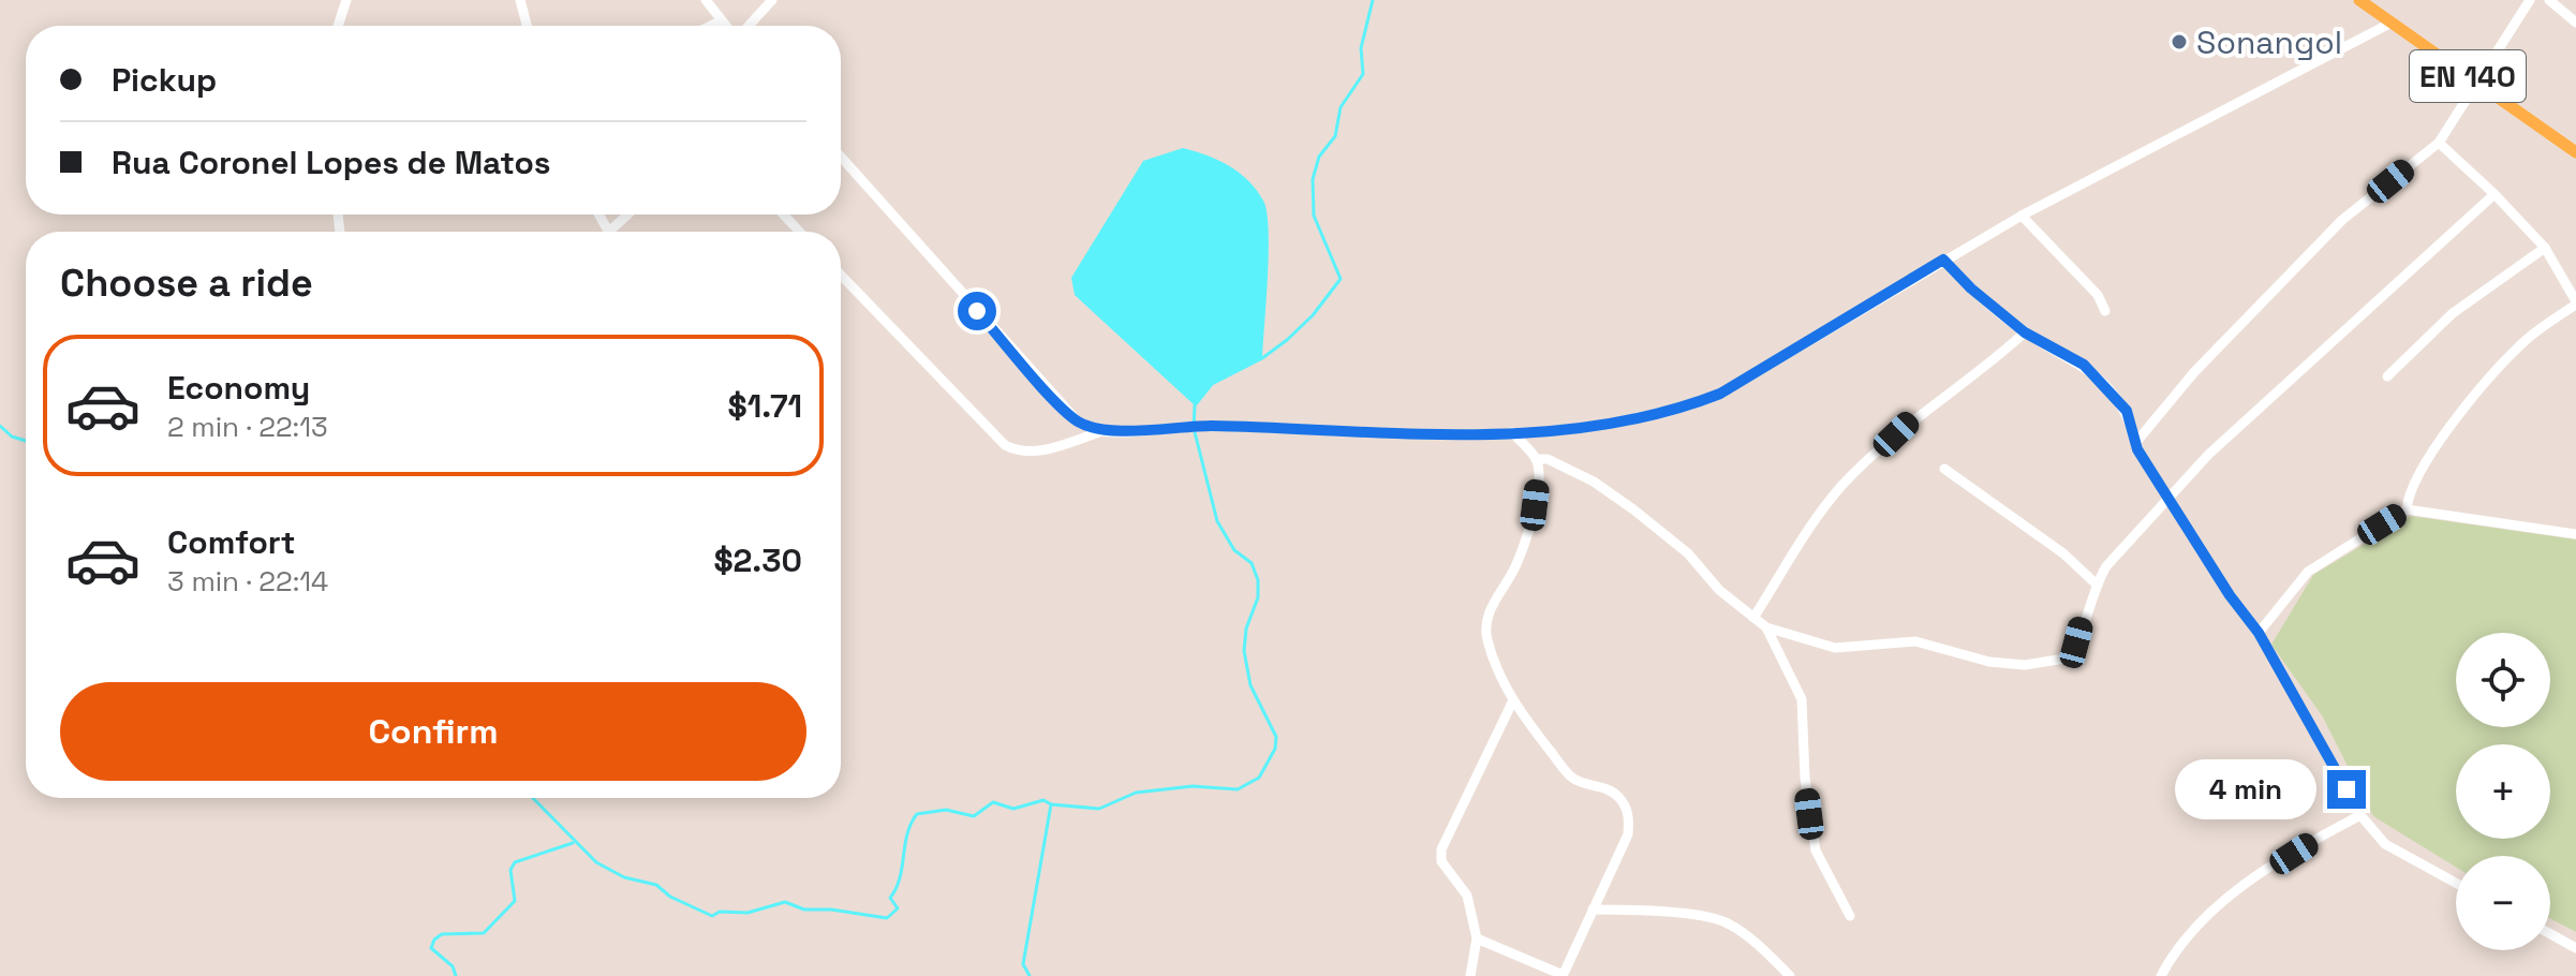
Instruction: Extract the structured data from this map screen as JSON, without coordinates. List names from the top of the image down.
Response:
{
  "streets": {
    "main road": ["EN 140"]
  },
  "places": ["Sonangol"],
  "page": {
    "banner": ["Pickup", "Rua Coronel Lopes de Matos"],
    "heading": "Choose a ride",
    "list": [
      {
        "name": "Economy",
        "note": "2 min · 22:13",
        "value": "$1.71"
      },
      {
        "name": "Comfort",
        "note": "3 min · 22:14",
        "value": "$2.30"
      }
    ],
    "map_buttons": ["+", "−"],
    "buttons": "Confirm",
    "bubble": "4 min"
  }
}
